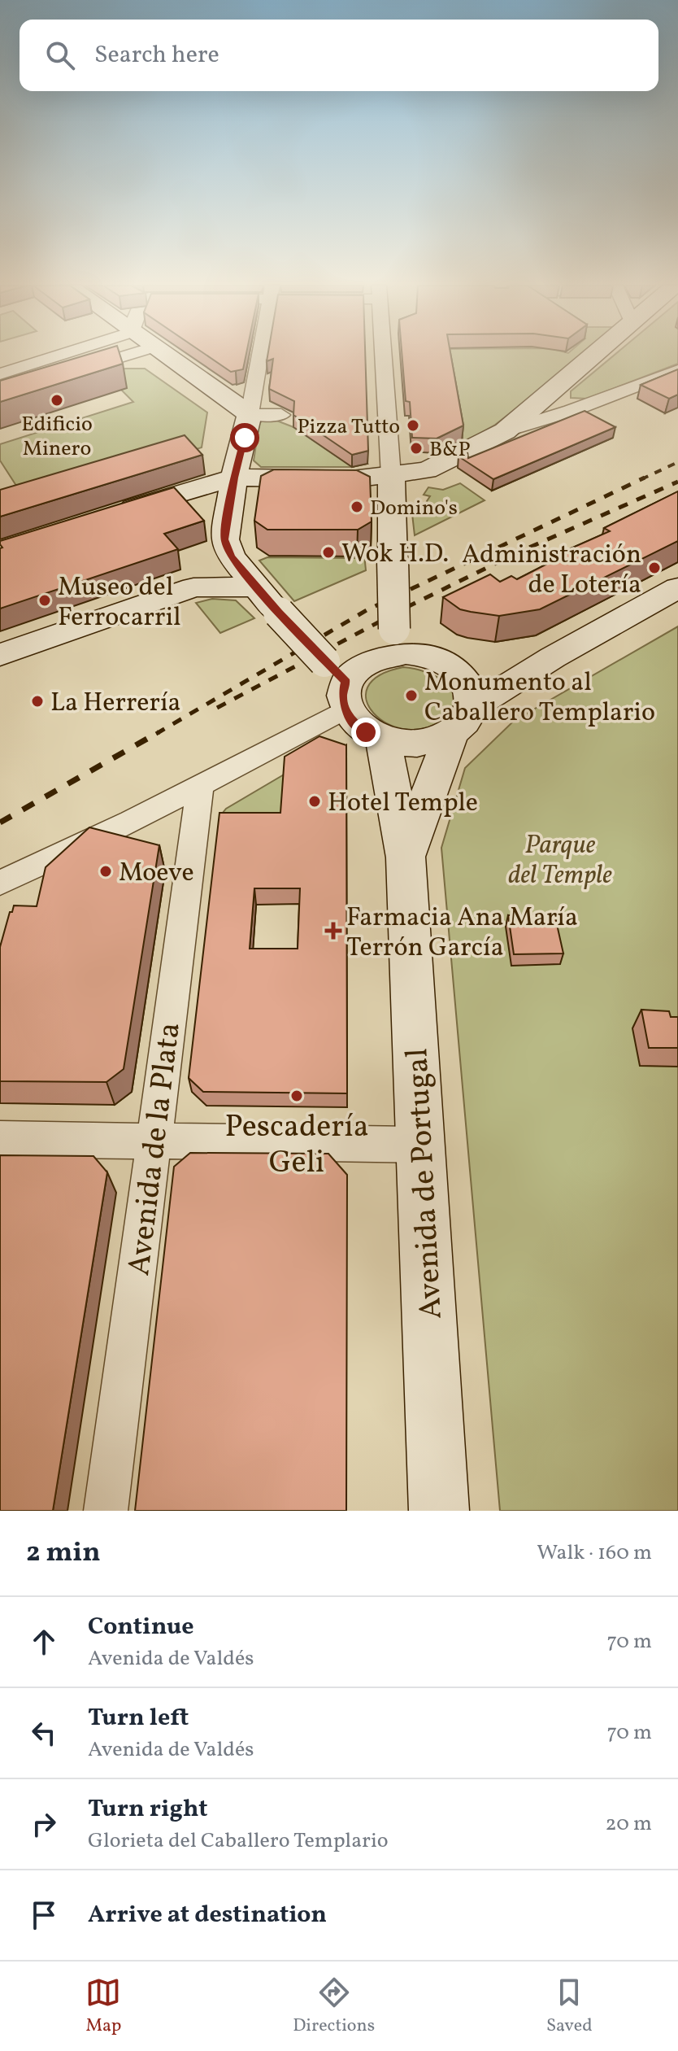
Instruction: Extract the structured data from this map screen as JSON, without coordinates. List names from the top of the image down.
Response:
{
  "streets": {
    "main road": ["Avenida de Portugal"],
    "street": ["Avenida de la Plata"]
  },
  "parks": ["Parque del Temple"],
  "places": {
    "other": [
      "Edificio Minero",
      "Pizza Tutto",
      "B&P",
      "Domino's",
      "Wok H.D.",
      "Administración de Lotería",
      "Museo del Ferrocarril",
      "Monumento al Caballero Templario",
      "La Herrería",
      "Hotel Temple",
      "Moeve",
      "Pescadería Geli"
    ],
    "health": ["Farmacia Ana María Terrón García"]
  },
  "page": {
    "search": "Search here",
    "heading": ["2 min", "Walk · 160 m"],
    "list": [
      ["Continue", "Avenida de Valdés", "70 m"],
      ["Turn left", "Avenida de Valdés", "70 m"],
      ["Turn right", "Glorieta del Caballero Templario", "20 m"],
      "Arrive at destination"
    ],
    "nav": ["Map", "Directions", "Saved"]
  }
}
